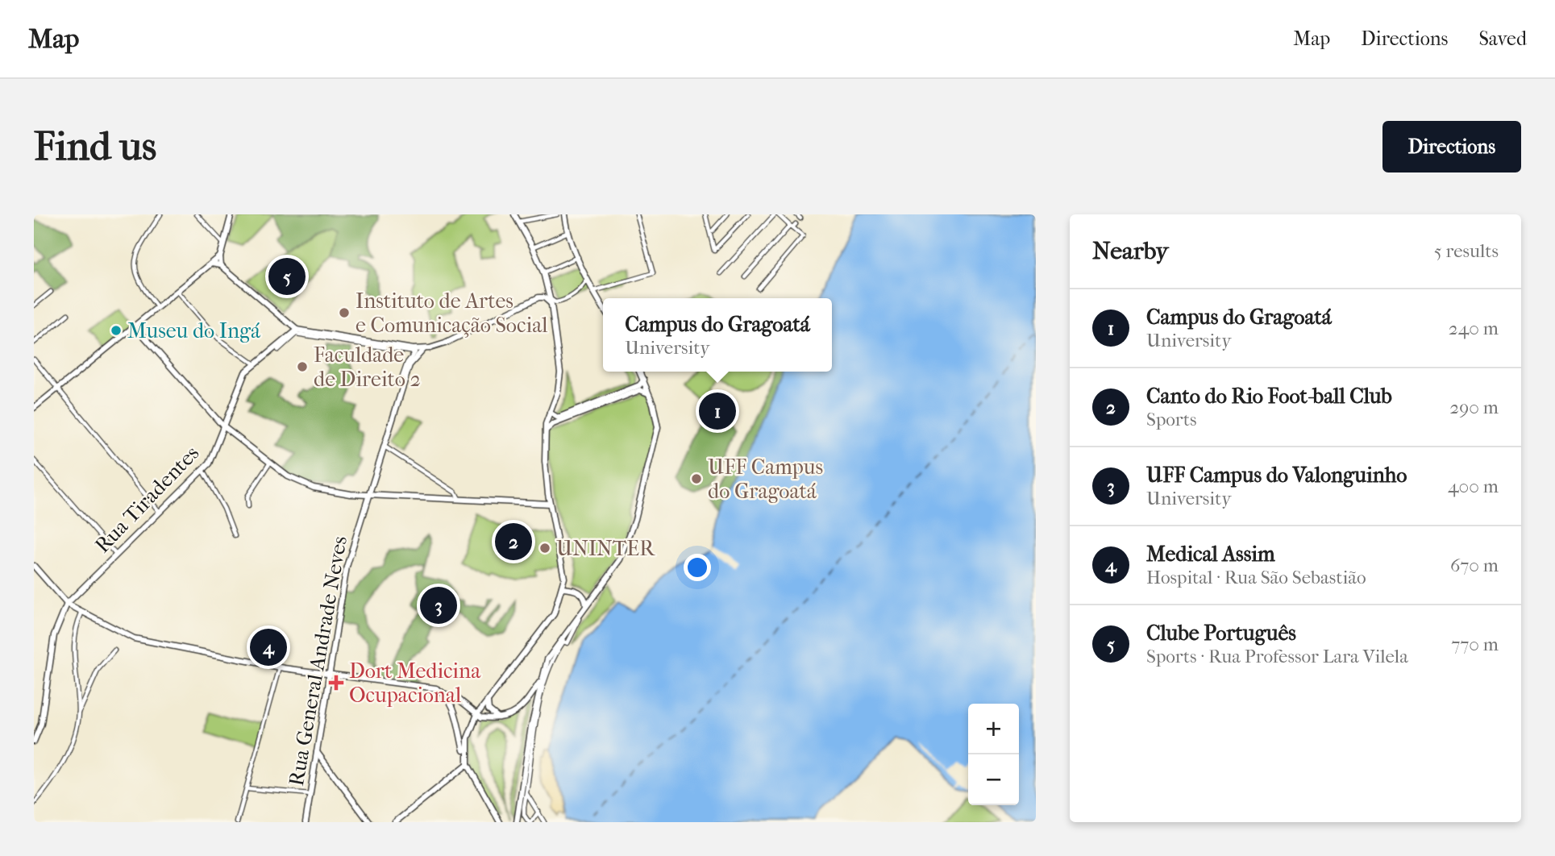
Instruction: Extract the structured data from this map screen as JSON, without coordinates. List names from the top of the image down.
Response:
{
  "streets": {
    "street": ["Rua Tiradentes", "Rua General Andrade Neves"]
  },
  "places": {
    "other": [
      "Instituto de Artes e Comunicação Social",
      "Museu do Ingá",
      "Faculdade de Direito 2",
      "UFF Campus do Gragoatá",
      "UNINTER"
    ],
    "health": ["Dort Medicina Ocupacional"]
  },
  "page": {
    "header": "Map",
    "nav": ["Map", "Directions", "Saved"],
    "buttons": "Directions",
    "title": "Find us",
    "heading": ["Nearby", "5 results"],
    "pins": [
      "5",
      "1",
      "2",
      "3",
      "4"
    ],
    "list": [
      {
        "mark": "1",
        "name": "Campus do Gragoatá",
        "note": "University",
        "value": "240 m"
      },
      {
        "mark": "2",
        "name": "Canto do Rio Foot-ball Club",
        "note": "Sports",
        "value": "290 m"
      },
      {
        "mark": "3",
        "name": "UFF Campus do Valonguinho",
        "note": "University",
        "value": "400 m"
      },
      {
        "mark": "4",
        "name": "Medical Assim",
        "note": "Hospital · Rua São Sebastião",
        "value": "670 m"
      },
      {
        "mark": "5",
        "name": "Clube Português",
        "note": "Sports · Rua Professor Lara Vilela",
        "value": "770 m"
      }
    ],
    "popup": ["Campus do Gragoatá", "University"],
    "map_buttons": ["+", "−"]
  }
}
